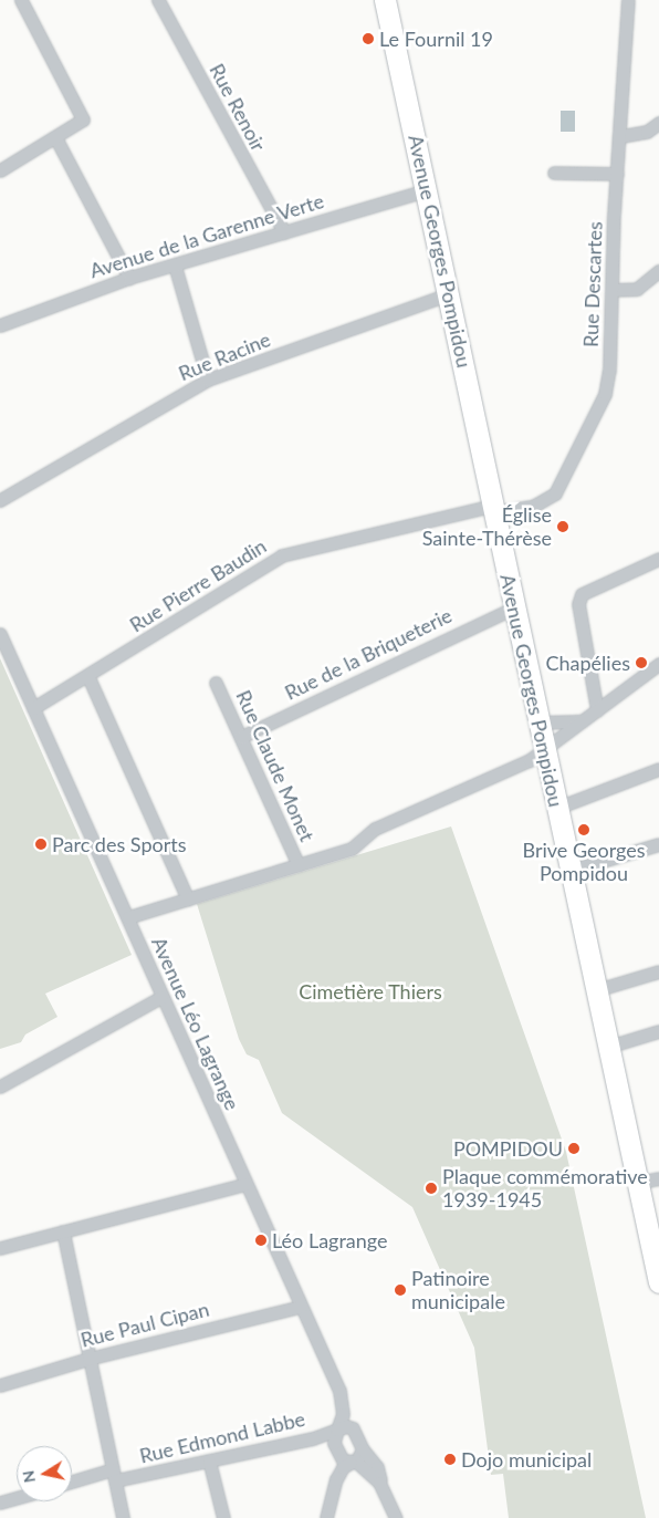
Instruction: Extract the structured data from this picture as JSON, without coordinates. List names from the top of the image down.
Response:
{
  "streets": {
    "main road": ["Avenue Georges Pompidou"],
    "street": [
      "Rue Renoir",
      "Avenue de la Garenne Verte",
      "Rue Descartes",
      "Rue Racine",
      "Rue Pierre Baudin",
      "Rue de la Briqueterie",
      "Rue Claude Monet",
      "Avenue Léo Lagrange",
      "Rue Paul Cipan",
      "Rue Edmond Labbe"
    ]
  },
  "crossings": [
    ["Rue Renoir", "Avenue de la Garenne Verte"],
    ["Avenue de la Garenne Verte", "Avenue Georges Pompidou"],
    ["Avenue Georges Pompidou", "Rue Descartes"],
    ["Avenue Georges Pompidou", "Rue Racine"],
    ["Avenue Georges Pompidou", "Rue Pierre Baudin"],
    ["Avenue Georges Pompidou", "Rue de la Briqueterie"],
    ["Rue Descartes", "Rue Pierre Baudin"],
    ["Rue Pierre Baudin", "Avenue Léo Lagrange"],
    ["Rue de la Briqueterie", "Rue Claude Monet"],
    ["Avenue Léo Lagrange", "Rue Paul Cipan"],
    ["Avenue Léo Lagrange", "Rue Edmond Labbe"]
  ],
  "parks": ["Cimetière Thiers"],
  "places": [
    "Le Fournil 19",
    "Église Sainte-Thérèse",
    "Chapélies",
    "Brive Georges Pompidou",
    "Parc des Sports",
    "POMPIDOU",
    "Plaque commémorative 1939-1945",
    "Léo Lagrange",
    "Patinoire municipale",
    "Dojo municipal"
  ],
  "north": "left"
}
